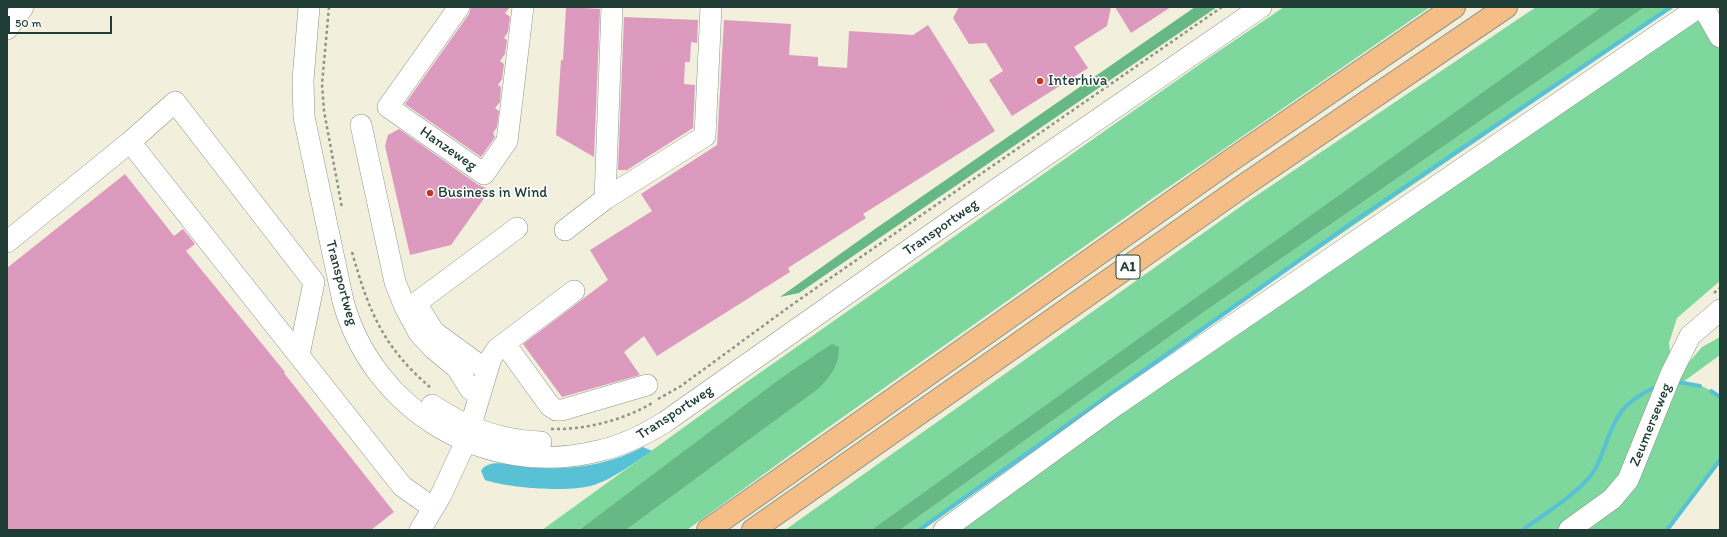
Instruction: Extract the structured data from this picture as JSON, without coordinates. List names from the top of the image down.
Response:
{
  "streets": {
    "highway": ["A1"],
    "street": ["Hanzeweg", "Transportweg", "Zeumerseweg"]
  },
  "places": ["Interhiva", "Business in Wind"],
  "scale_bar": "50 m"
}
